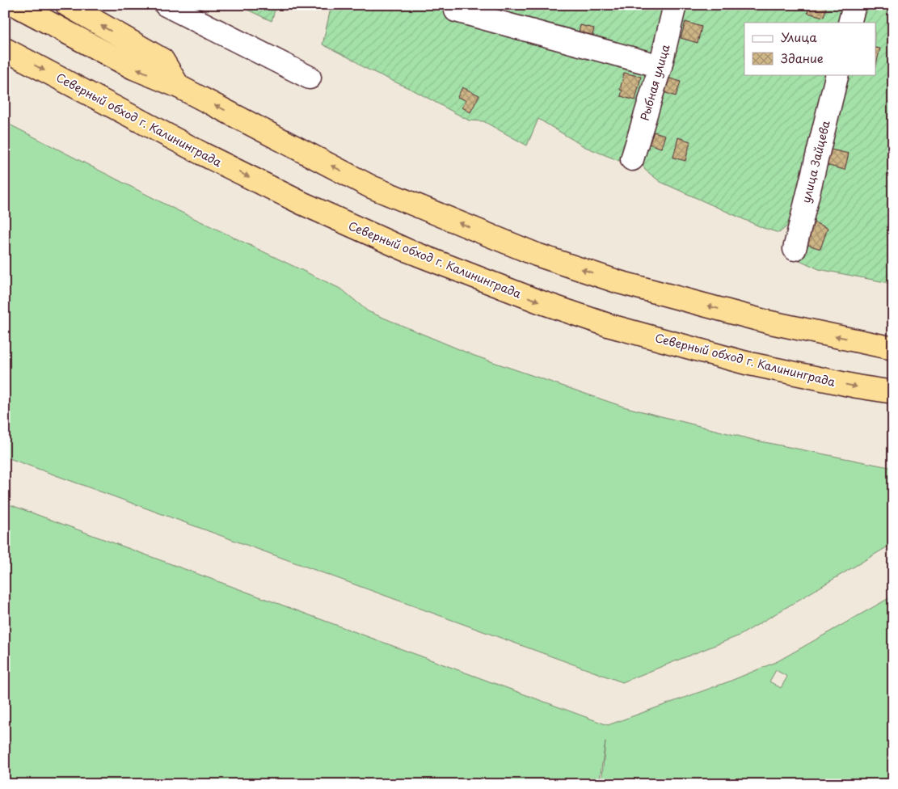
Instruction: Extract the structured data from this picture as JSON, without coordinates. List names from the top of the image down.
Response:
{
  "streets": {
    "highway": ["Северный обход г. Калининграда"],
    "street": ["Рыбная улица", "улица Зайцева"]
  },
  "legend": ["Улица", "Здание"]
}
